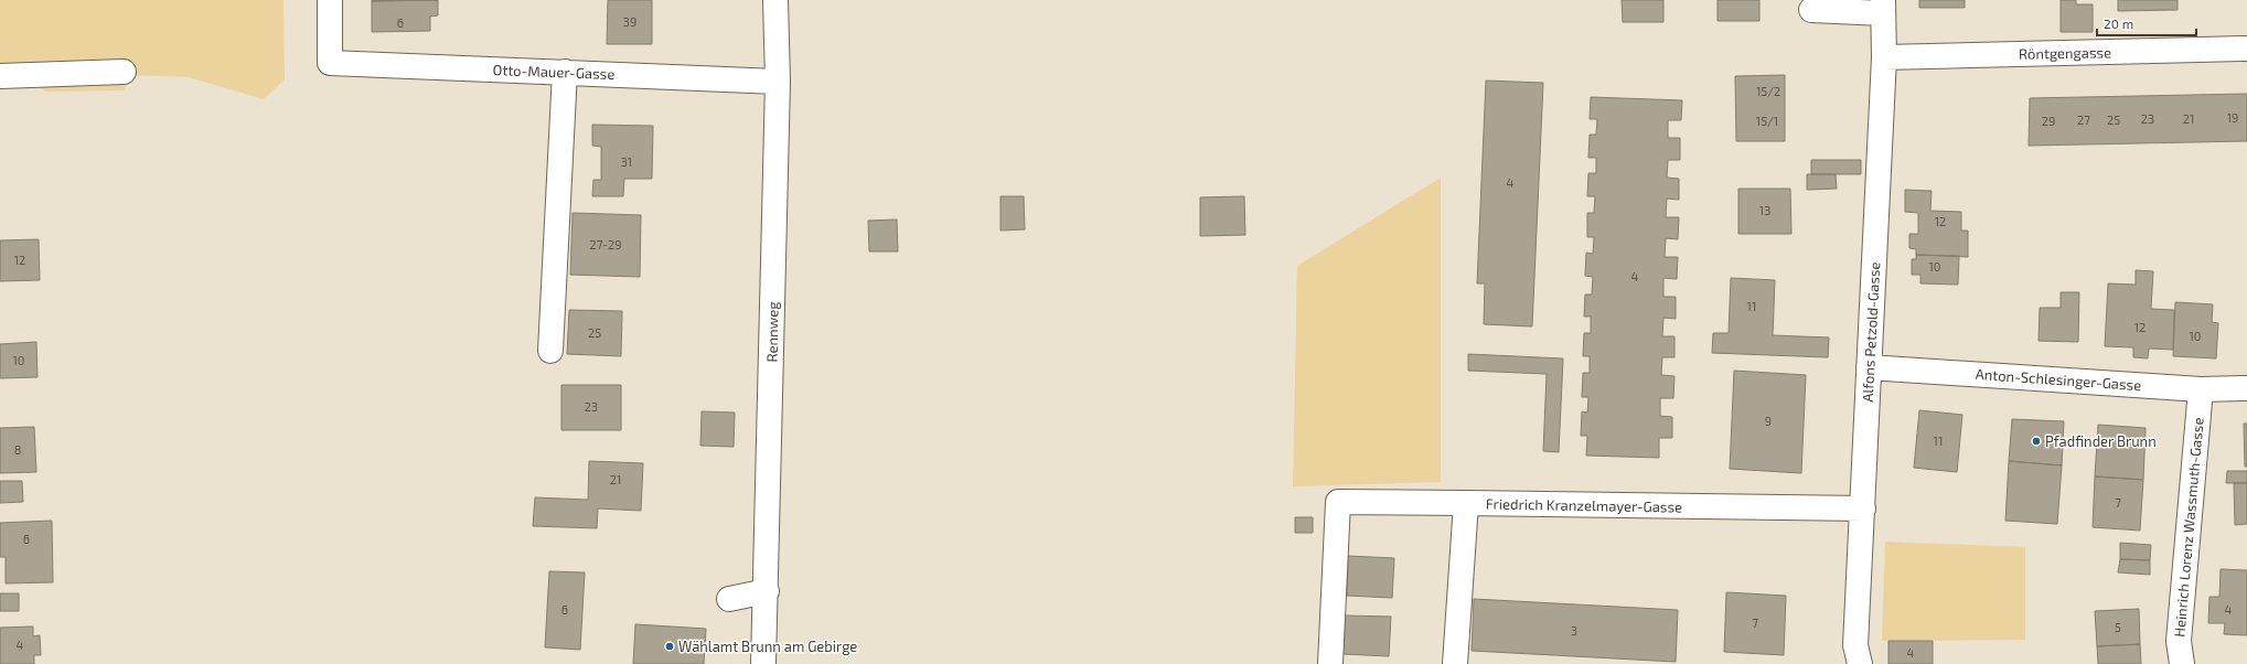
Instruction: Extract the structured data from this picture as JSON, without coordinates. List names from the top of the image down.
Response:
{
  "streets": {
    "street": [
      "Röntgengasse",
      "Otto-Mauer-Gasse",
      "Rennweg",
      "Alfons Petzold-Gasse",
      "Anton-Schlesinger-Gasse",
      "Friedrich Kranzelmayer-Gasse",
      "Heinrich Lorenz Wassmuth-Gasse"
    ]
  },
  "crossings": [
    ["Röntgengasse", "Alfons Petzold-Gasse"],
    ["Otto-Mauer-Gasse", "Rennweg"],
    ["Alfons Petzold-Gasse", "Anton-Schlesinger-Gasse"],
    ["Alfons Petzold-Gasse", "Friedrich Kranzelmayer-Gasse"],
    ["Anton-Schlesinger-Gasse", "Heinrich Lorenz Wassmuth-Gasse"]
  ],
  "places": ["Pfadfinder Brunn", "Wählamt Brunn am Gebirge"],
  "house_numbers": [
    "39",
    "6",
    "15/2",
    "19",
    "23",
    "21",
    "27",
    "25",
    "15/1",
    "29",
    "31",
    "4",
    "13",
    "12",
    "27-29",
    "12",
    "10",
    "4",
    "11",
    "12",
    "25",
    "10",
    "10",
    "23",
    "9",
    "11",
    "8",
    "21",
    "7",
    "6",
    "6",
    "4",
    "7",
    "5",
    "3",
    "4",
    "4"
  ],
  "scale_bar": "20 m"
}
